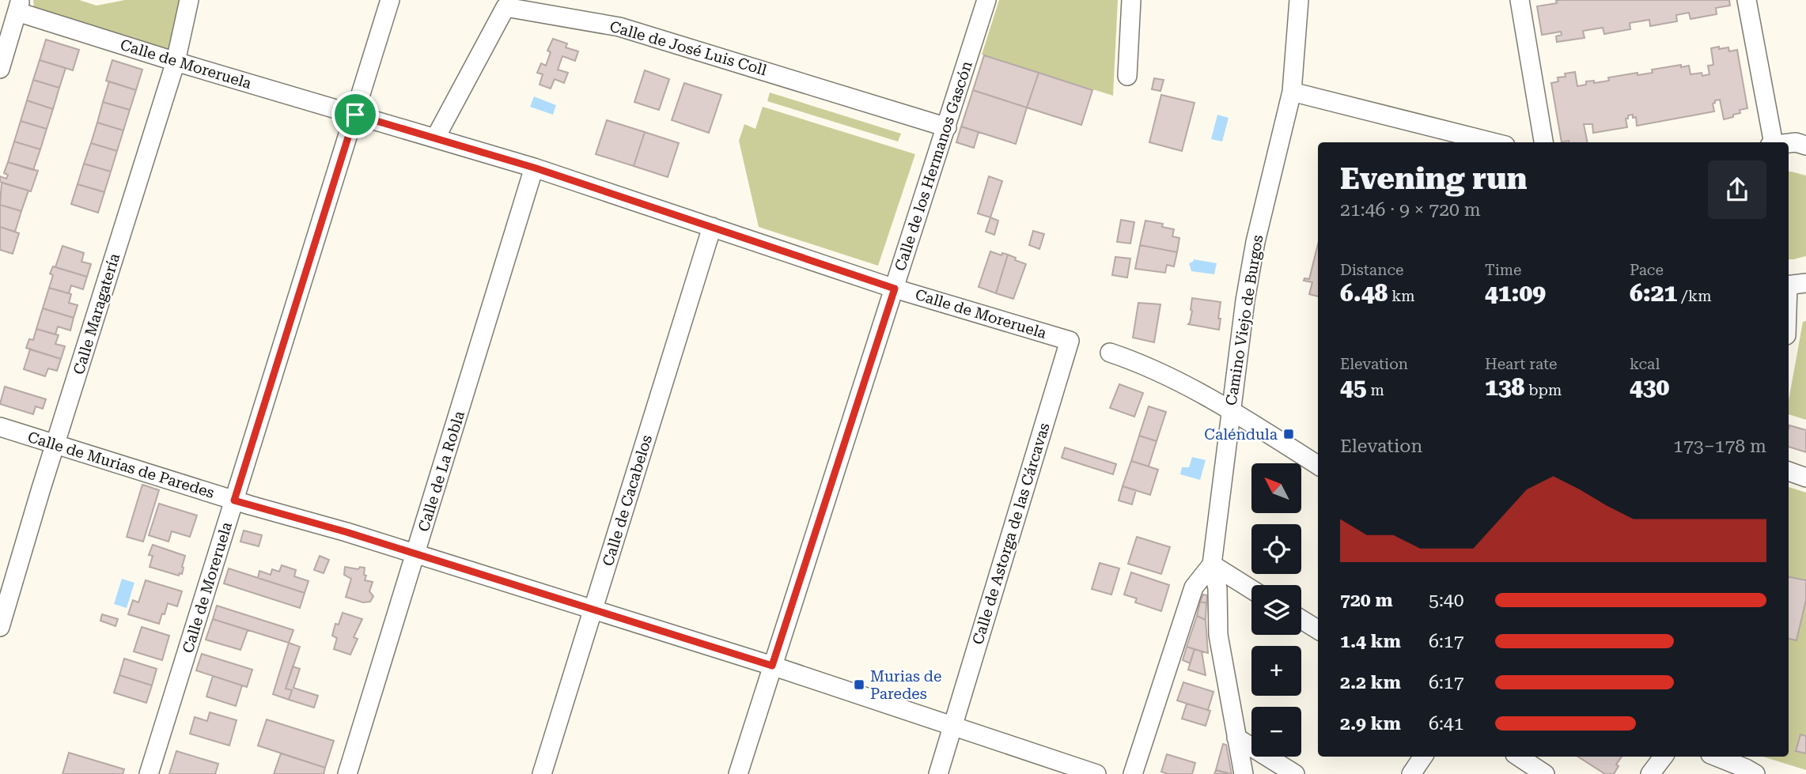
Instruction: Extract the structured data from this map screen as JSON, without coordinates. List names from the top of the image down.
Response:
{
  "streets": {
    "street": [
      "Calle de José Luis Coll",
      "Calle de Moreruela",
      "Calle de los Hermanos Gascón",
      "Calle Maragatería",
      "Camino Viejo de Burgos",
      "Calle de Murias de Paredes",
      "Calle de La Robla",
      "Calle de Cacabelos",
      "Calle de Astorga de las Cárcavas"
    ]
  },
  "crossings": [
    ["Calle de José Luis Coll", "Calle de Moreruela"],
    ["Calle de José Luis Coll", "Calle de los Hermanos Gascón"],
    ["Calle de Moreruela", "Calle de los Hermanos Gascón"],
    ["Calle de Moreruela", "Calle Maragatería"],
    ["Calle de Moreruela", "Calle de Murias de Paredes"],
    ["Calle de Moreruela", "Calle de La Robla"],
    ["Calle de Moreruela", "Calle de Cacabelos"],
    ["Calle de Moreruela", "Calle de Astorga de las Cárcavas"],
    ["Calle de los Hermanos Gascón", "Calle de Murias de Paredes"],
    ["Calle Maragatería", "Calle de Murias de Paredes"],
    ["Calle de Murias de Paredes", "Calle de La Robla"],
    ["Calle de Murias de Paredes", "Calle de Cacabelos"],
    ["Calle de Murias de Paredes", "Calle de Astorga de las Cárcavas"]
  ],
  "places": {
    "transit": ["Caléndula", "Murias de Paredes"]
  },
  "north": "top left",
  "page": {
    "heading": ["Evening run", "21:46 · 9 × 720 m"],
    "stats": [
      ["Distance", "6.48 km"],
      ["Time", "41:09"],
      ["Pace", "6:21 /km"],
      ["Elevation", "45 m"],
      ["Heart rate", "138 bpm"],
      ["kcal", "430"]
    ],
    "chart": ["Elevation", "173–178 m"],
    "map_buttons": ["+", "−"],
    "list": [
      {
        "name": "720 m",
        "note": "5:40"
      },
      {
        "name": "1.4 km",
        "note": "6:17"
      },
      {
        "name": "2.2 km",
        "note": "6:17"
      },
      {
        "name": "2.9 km",
        "note": "6:41"
      }
    ]
  }
}
